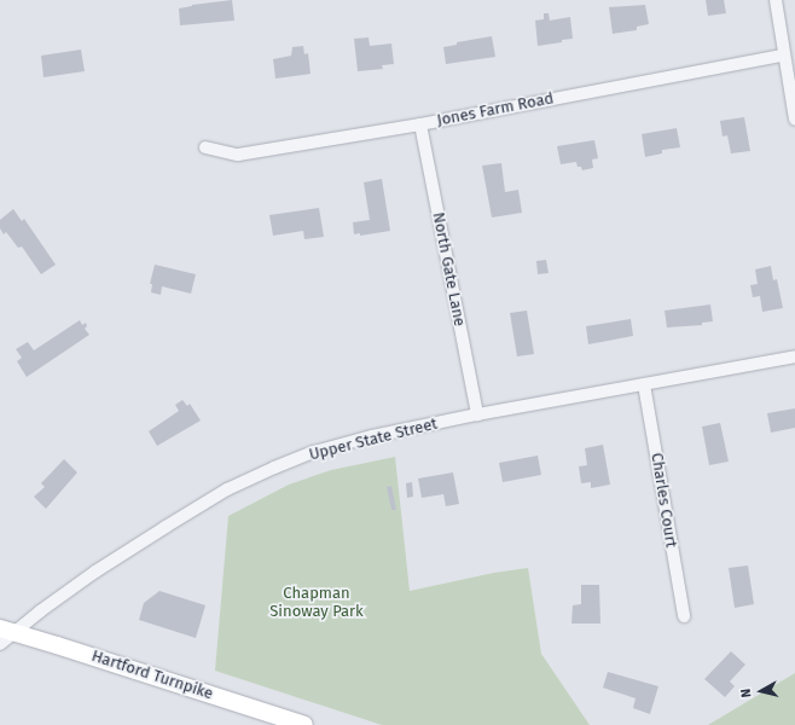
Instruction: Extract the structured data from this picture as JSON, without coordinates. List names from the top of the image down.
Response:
{
  "streets": {
    "main road": ["Hartford Turnpike"],
    "street": [
      "Jones Farm Road",
      "North Gate Lane",
      "Upper State Street",
      "Charles Court"
    ]
  },
  "crossings": [
    ["Jones Farm Road", "North Gate Lane"],
    ["North Gate Lane", "Upper State Street"],
    ["Upper State Street", "Charles Court"],
    ["Upper State Street", "Hartford Turnpike"]
  ],
  "parks": ["Chapman Sinoway Park"],
  "north": "left"
}
